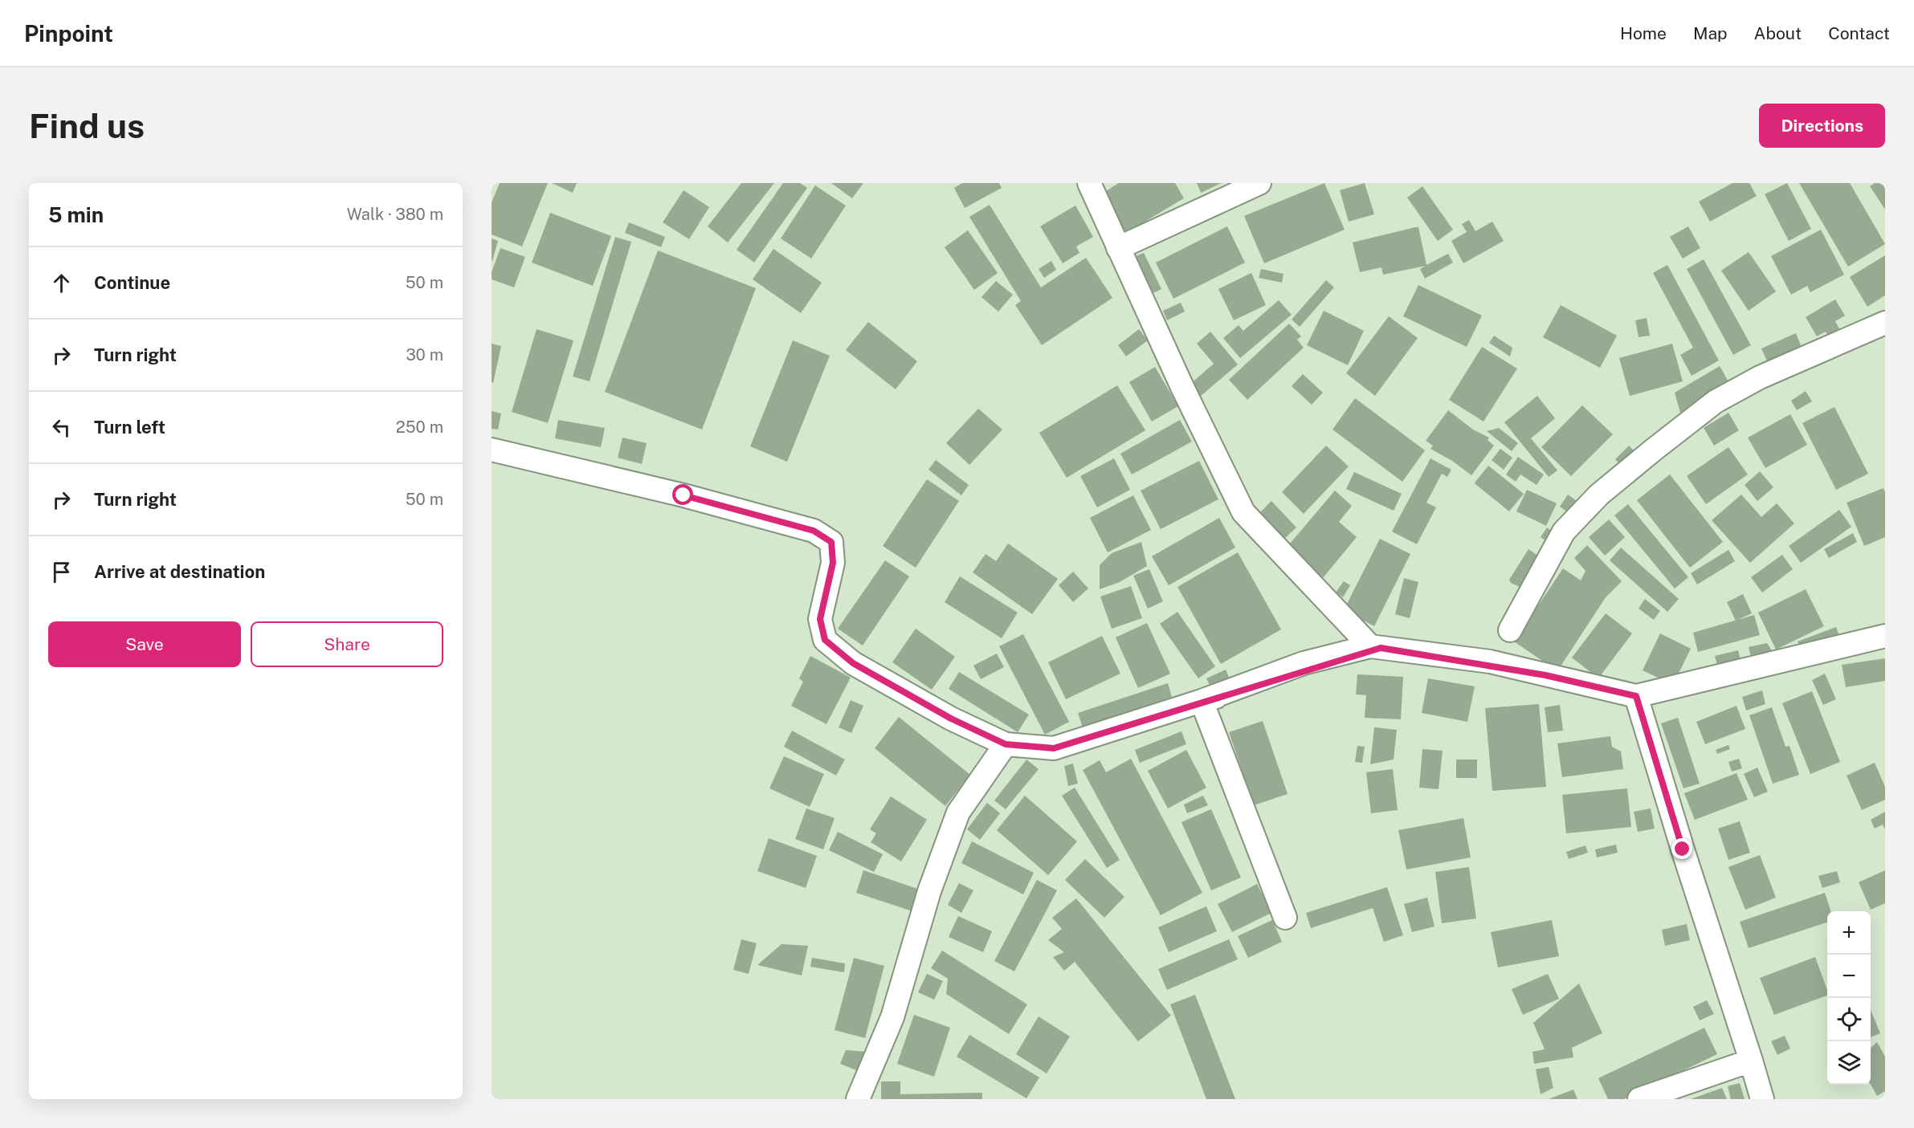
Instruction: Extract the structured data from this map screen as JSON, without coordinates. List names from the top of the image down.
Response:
{
  "page": {
    "header": "Pinpoint",
    "nav": [
      "Home",
      "Map",
      "About",
      "Contact"
    ],
    "buttons": [
      "Directions",
      ["Save", "Share"]
    ],
    "title": "Find us",
    "heading": ["5 min", "Walk · 380 m"],
    "list": [
      ["Continue", "50 m"],
      ["Turn right", "30 m"],
      ["Turn left", "250 m"],
      ["Turn right", "50 m"],
      "Arrive at destination"
    ],
    "map_buttons": ["+", "−"]
  }
}
